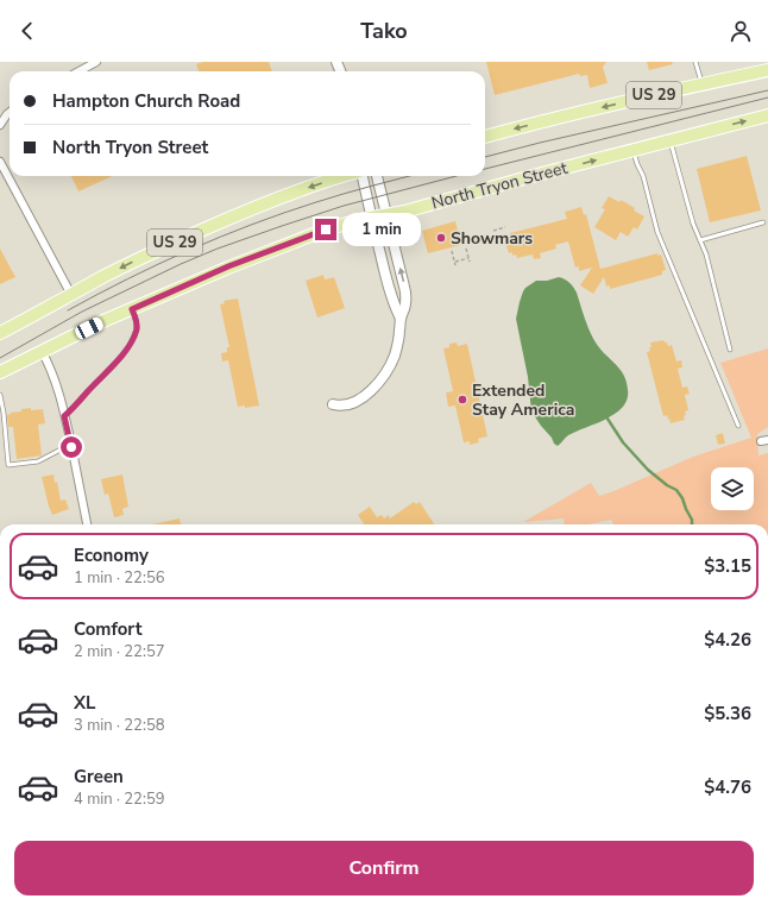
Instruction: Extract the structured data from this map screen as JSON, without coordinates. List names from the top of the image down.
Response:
{
  "streets": {
    "main road": ["US 29", "North Tryon Street"]
  },
  "places": ["Showmars", "Extended Stay America"],
  "page": {
    "header": "Tako",
    "banner": ["Hampton Church Road", "North Tryon Street"],
    "bubble": "1 min",
    "list": [
      {
        "name": "Economy",
        "note": "1 min · 22:56",
        "value": "$3.15"
      },
      {
        "name": "Comfort",
        "note": "2 min · 22:57",
        "value": "$4.26"
      },
      {
        "name": "XL",
        "note": "3 min · 22:58",
        "value": "$5.36"
      },
      {
        "name": "Green",
        "note": "4 min · 22:59",
        "value": "$4.76"
      }
    ],
    "buttons": "Confirm"
  }
}
